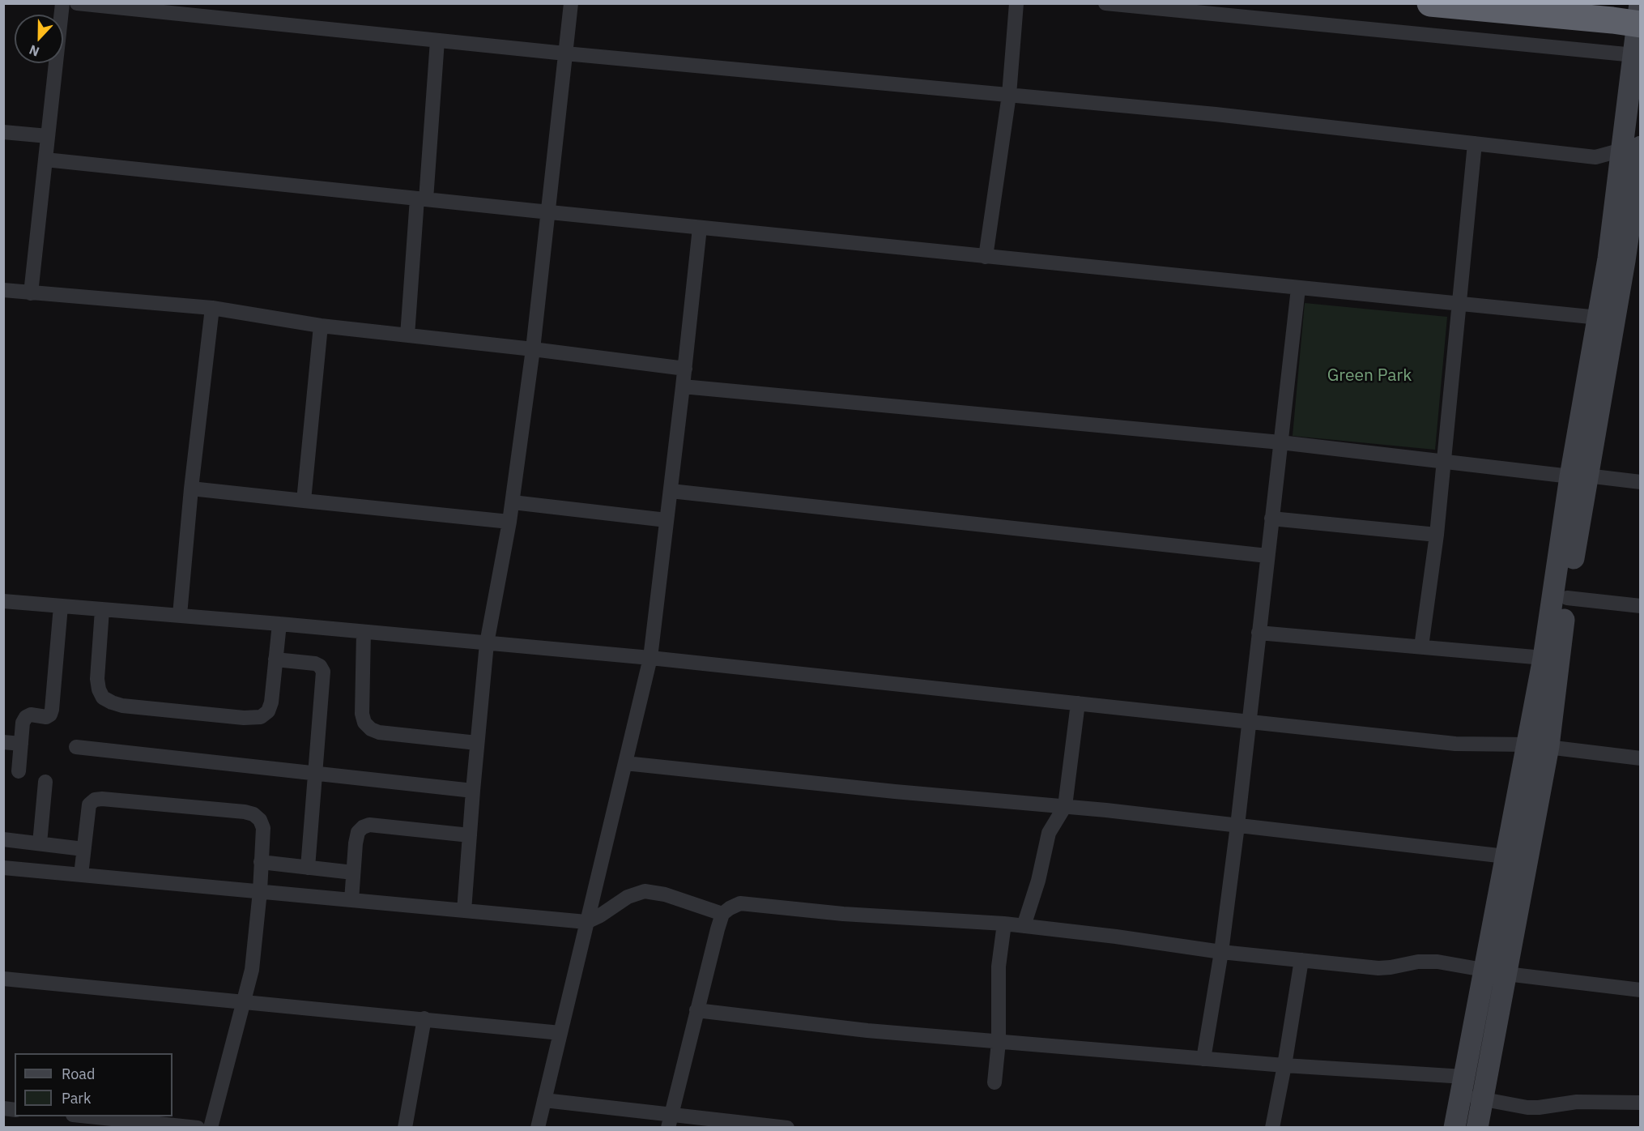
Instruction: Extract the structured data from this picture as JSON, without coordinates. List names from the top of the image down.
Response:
{
  "parks": ["Green Park"],
  "legend": ["Road", "Park"],
  "north": "bottom"
}
